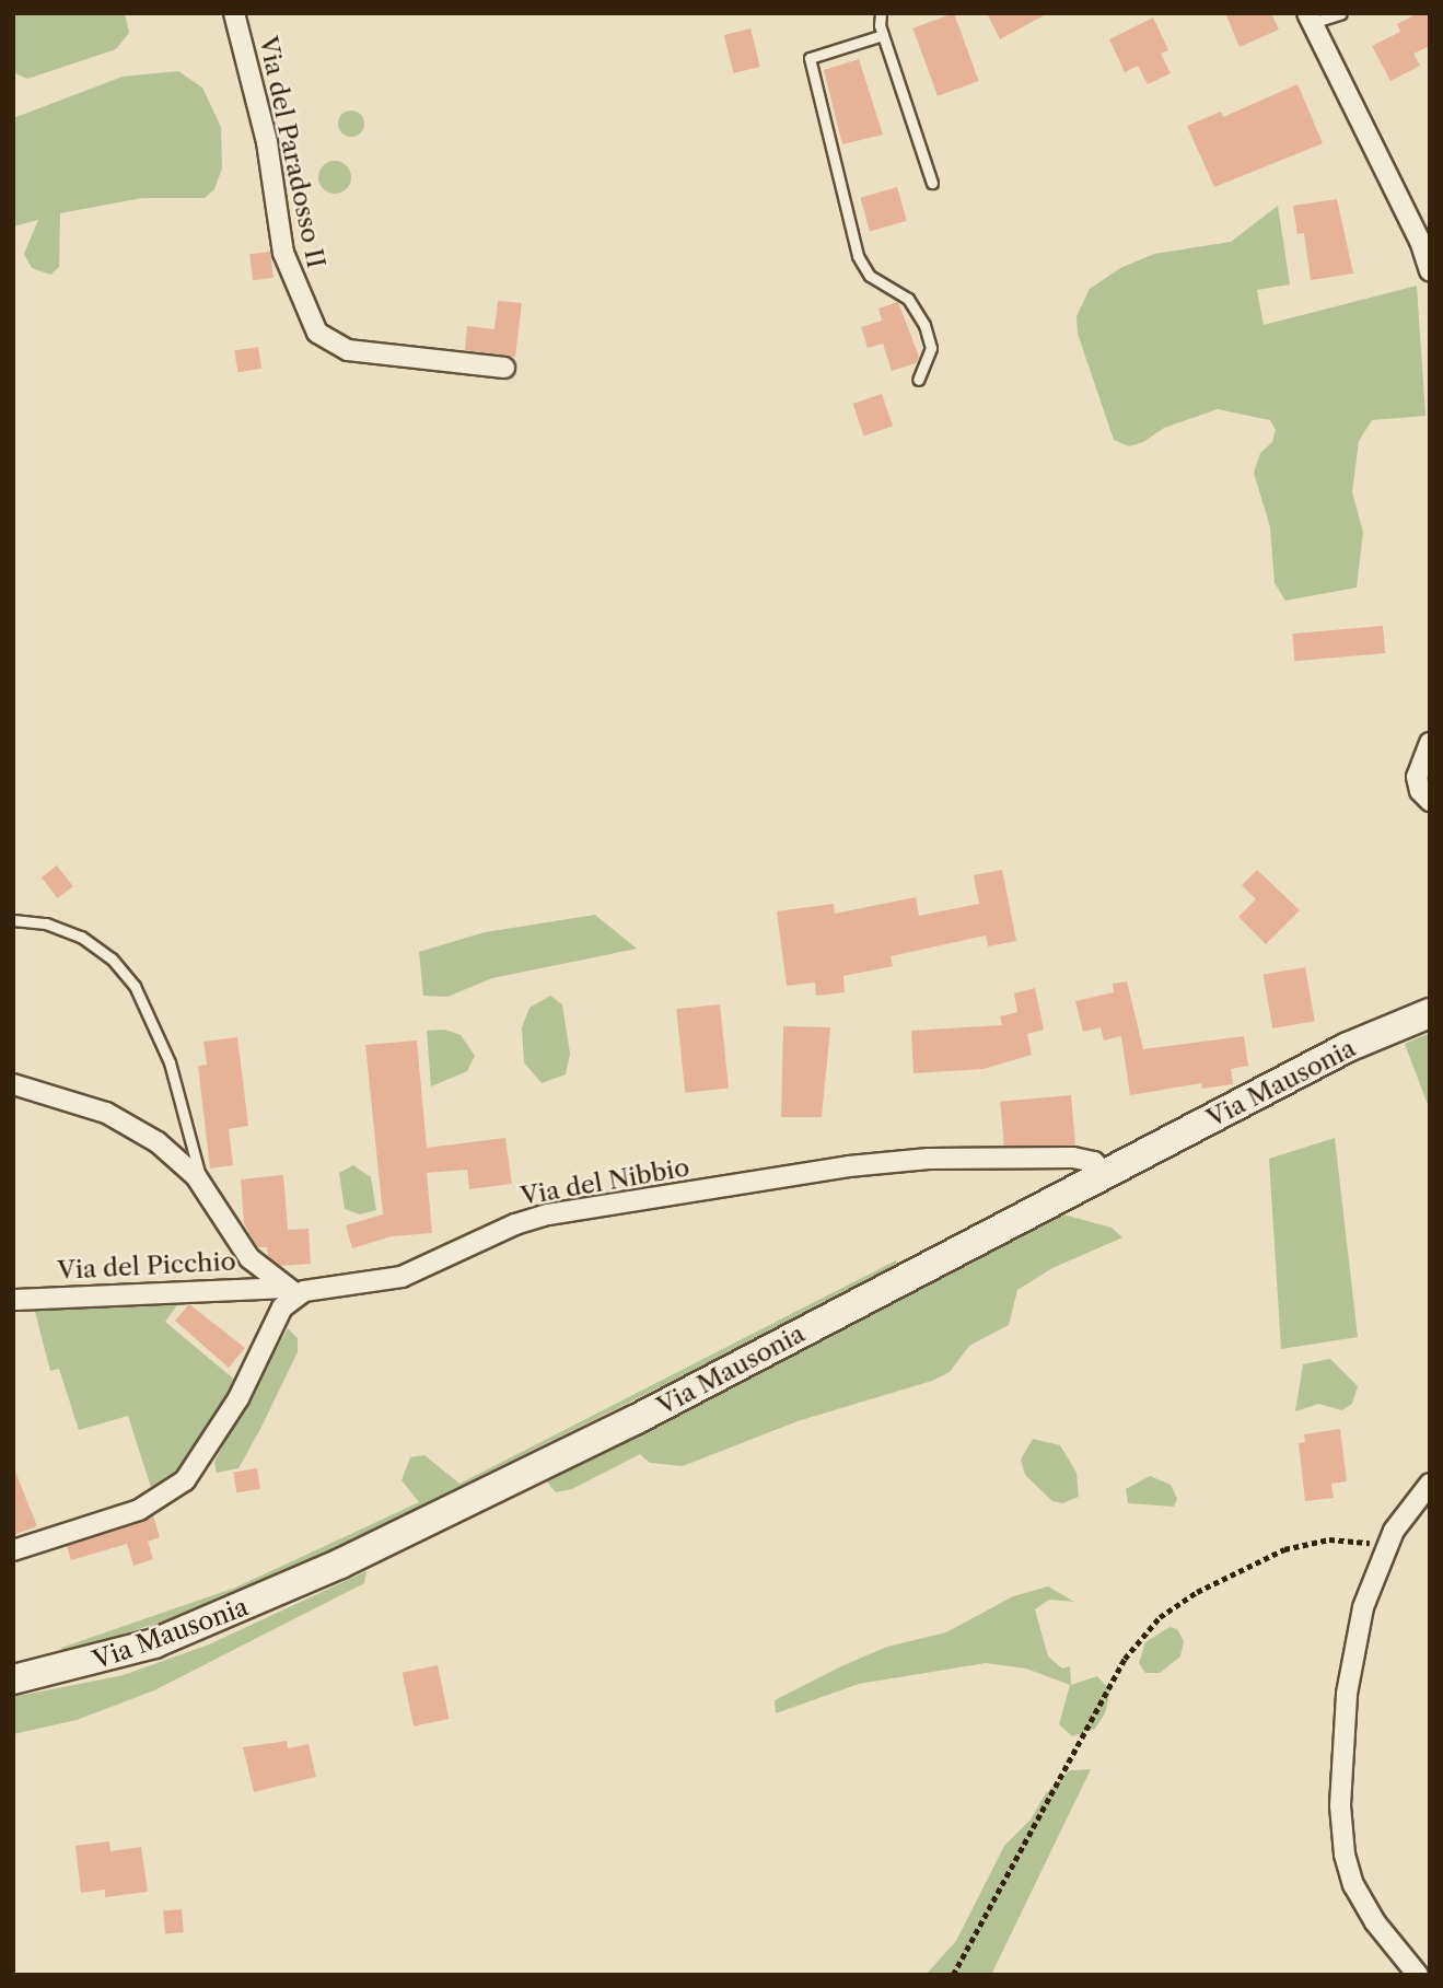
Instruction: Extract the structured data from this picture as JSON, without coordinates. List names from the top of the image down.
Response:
{
  "streets": {
    "main road": ["Via Mausonia"],
    "street": ["Via del Paradosso II", "Via del Nibbio", "Via del Picchio"]
  },
  "crossings": [
    ["Via Mausonia", "Via del Nibbio"],
    ["Via del Nibbio", "Via del Picchio"]
  ]
}
